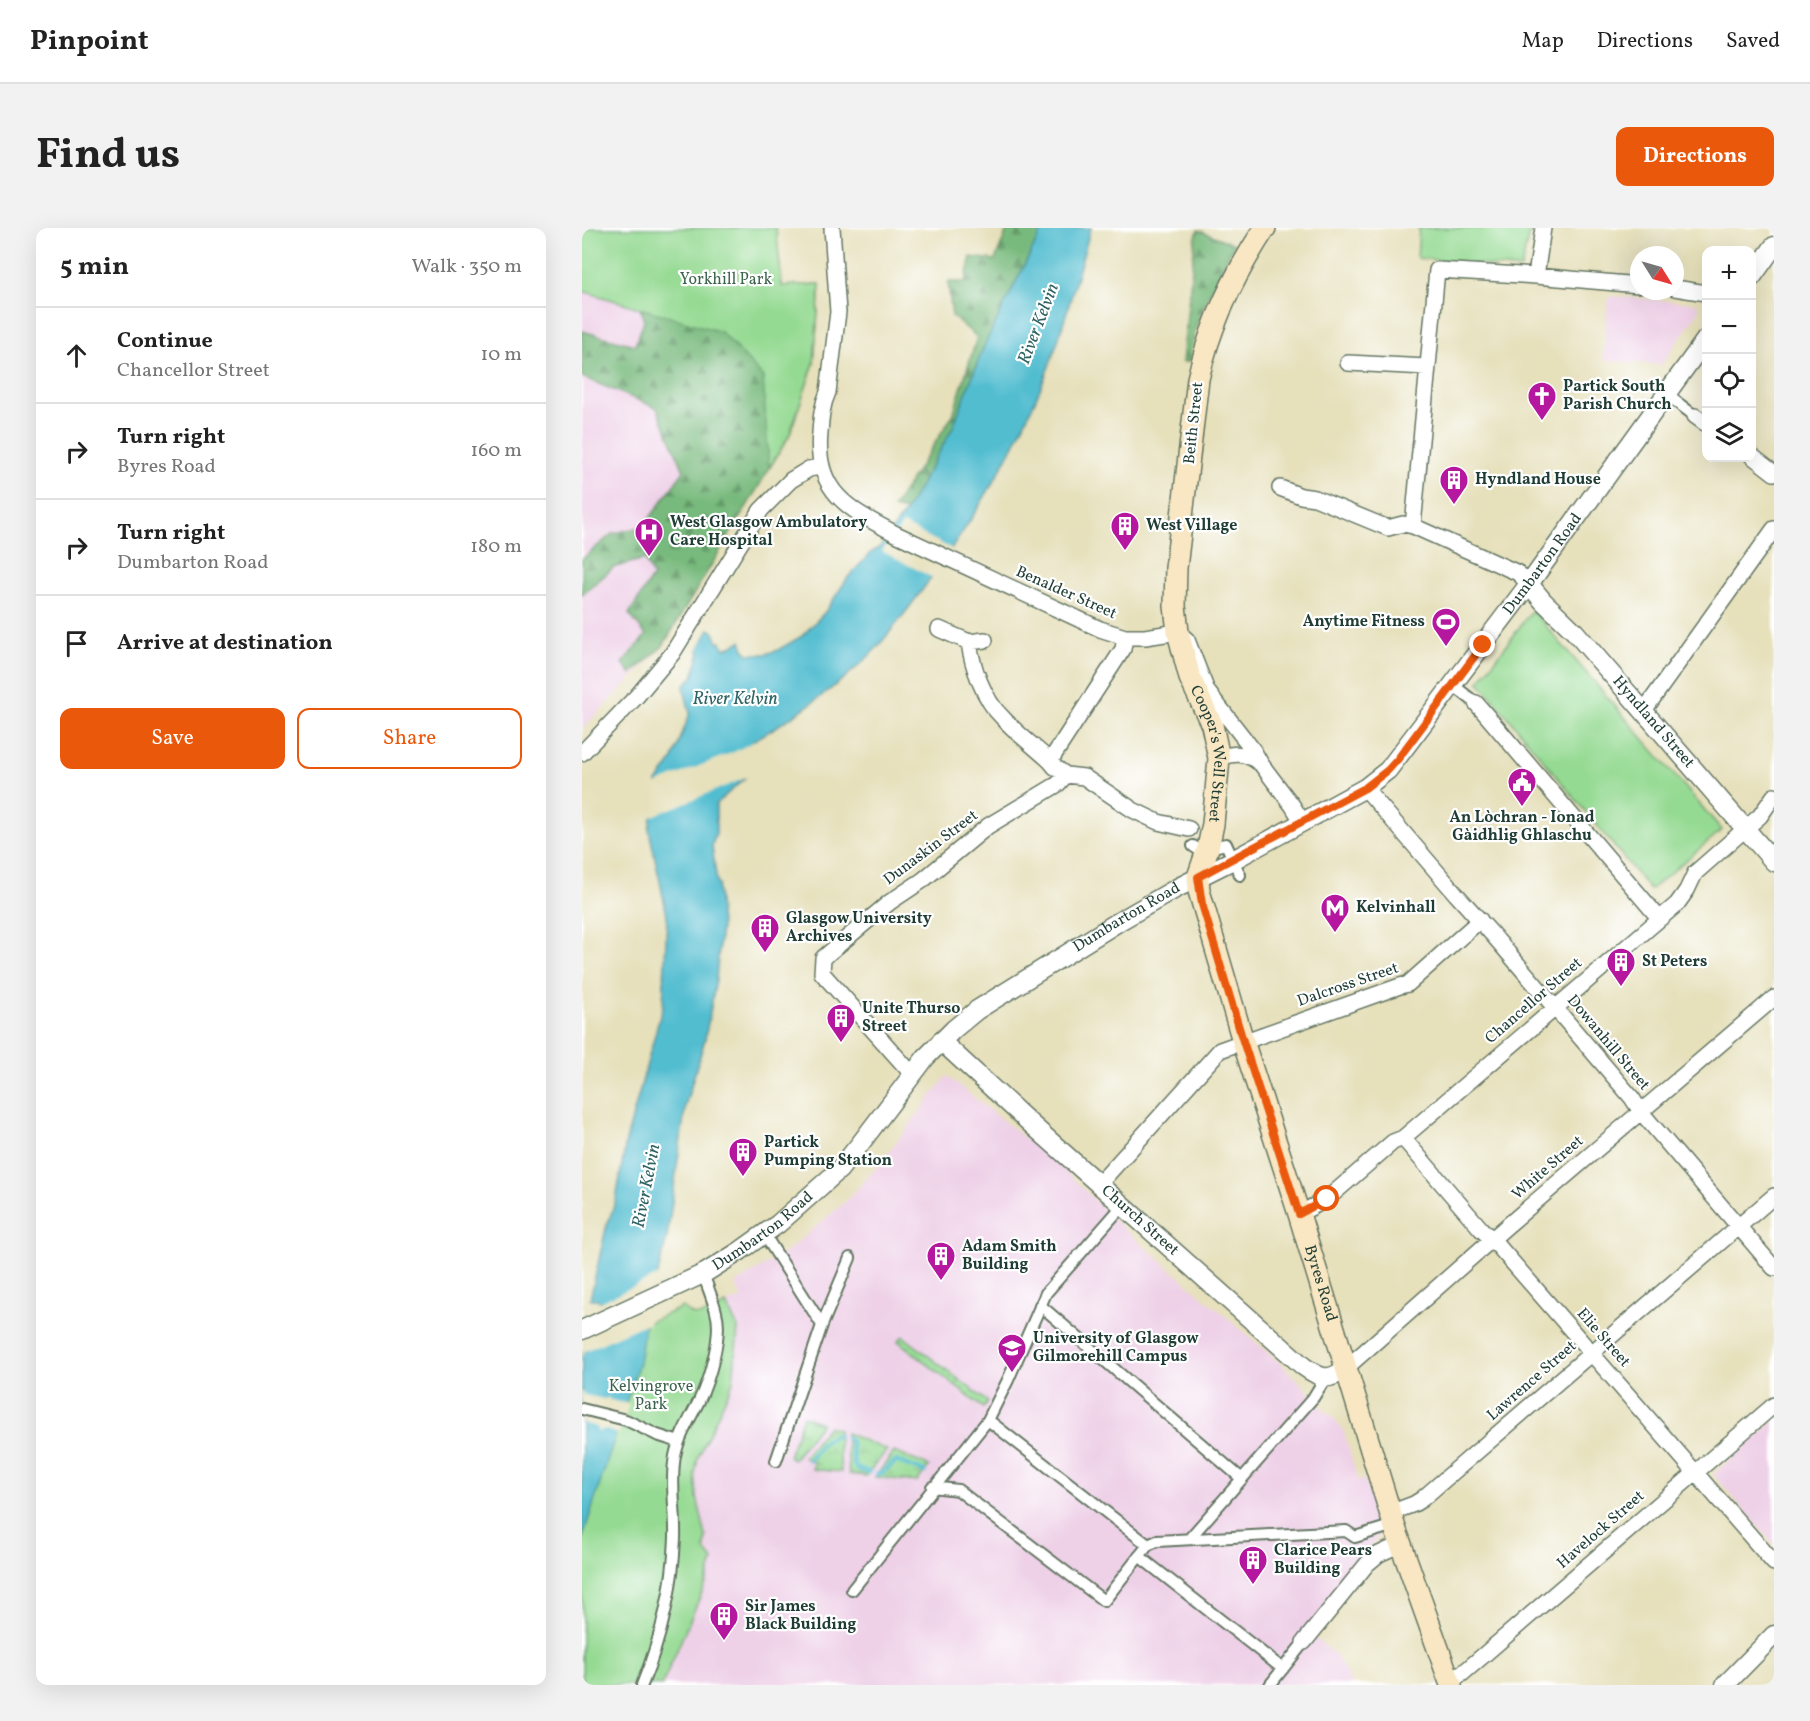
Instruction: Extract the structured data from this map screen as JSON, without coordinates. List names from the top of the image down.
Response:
{
  "streets": {
    "main road": ["Beith Street", "Cooper's Well Street", "Byres Road"],
    "street": [
      "Dumbarton Road",
      "Benalder Street",
      "Hyndland Street",
      "Dunaskin Street",
      "Dalcross Street",
      "Chancellor Street",
      "Dowanhill Street",
      "White Street",
      "Church Street",
      "Elie Street",
      "Lawrence Street",
      "Havelock Street"
    ]
  },
  "crossings": [
    ["Beith Street", "Benalder Street"],
    ["Beith Street", "Cooper's Well Street"],
    ["Dumbarton Road", "Hyndland Street"],
    ["Dumbarton Road", "Cooper's Well Street"],
    ["Dumbarton Road", "Dunaskin Street"],
    ["Dumbarton Road", "Dowanhill Street"],
    ["Dumbarton Road", "Church Street"],
    ["Dumbarton Road", "Byres Road"],
    ["Benalder Street", "Cooper's Well Street"],
    ["Hyndland Street", "Chancellor Street"],
    ["Cooper's Well Street", "Byres Road"],
    ["Dalcross Street", "Dowanhill Street"],
    ["Dalcross Street", "Church Street"],
    ["Dalcross Street", "Byres Road"],
    ["Chancellor Street", "Dowanhill Street"],
    ["Chancellor Street", "Byres Road"],
    ["Chancellor Street", "Elie Street"],
    ["Dowanhill Street", "White Street"],
    ["Dowanhill Street", "Lawrence Street"],
    ["White Street", "Byres Road"],
    ["White Street", "Elie Street"],
    ["Byres Road", "Lawrence Street"],
    ["Byres Road", "Havelock Street"],
    ["Elie Street", "Lawrence Street"],
    ["Elie Street", "Havelock Street"]
  ],
  "water": ["River Kelvin"],
  "parks": ["Yorkhill Park", "Kelvingrove Park"],
  "places": {
    "church": ["Partick South Parish Church"],
    "building": [
      "Hyndland House",
      "West Village",
      "Glasgow University Archives",
      "St Peters",
      "Unite Thurso Street",
      "Partick Pumping Station",
      "Adam Smith Building",
      "Clarice Pears Building",
      "Sir James Black Building"
    ],
    "hospital": ["West Glasgow Ambulatory Care Hospital"],
    "sports": ["Anytime Fitness"],
    "public building": ["An Lòchran - Ionad Gàidhlig Ghlaschu"],
    "metro station": ["Kelvinhall"],
    "school or university": ["University of Glasgow Gilmorehill Campus"]
  },
  "north": "bottom right",
  "page": {
    "header": "Pinpoint",
    "nav": ["Map", "Directions", "Saved"],
    "title": "Find us",
    "buttons": [
      "Directions",
      ["Save", "Share"]
    ],
    "heading": ["5 min", "Walk · 350 m"],
    "map_buttons": ["+", "−"],
    "list": [
      ["Continue", "Chancellor Street", "10 m"],
      ["Turn right", "Byres Road", "160 m"],
      ["Turn right", "Dumbarton Road", "180 m"],
      "Arrive at destination"
    ]
  }
}
